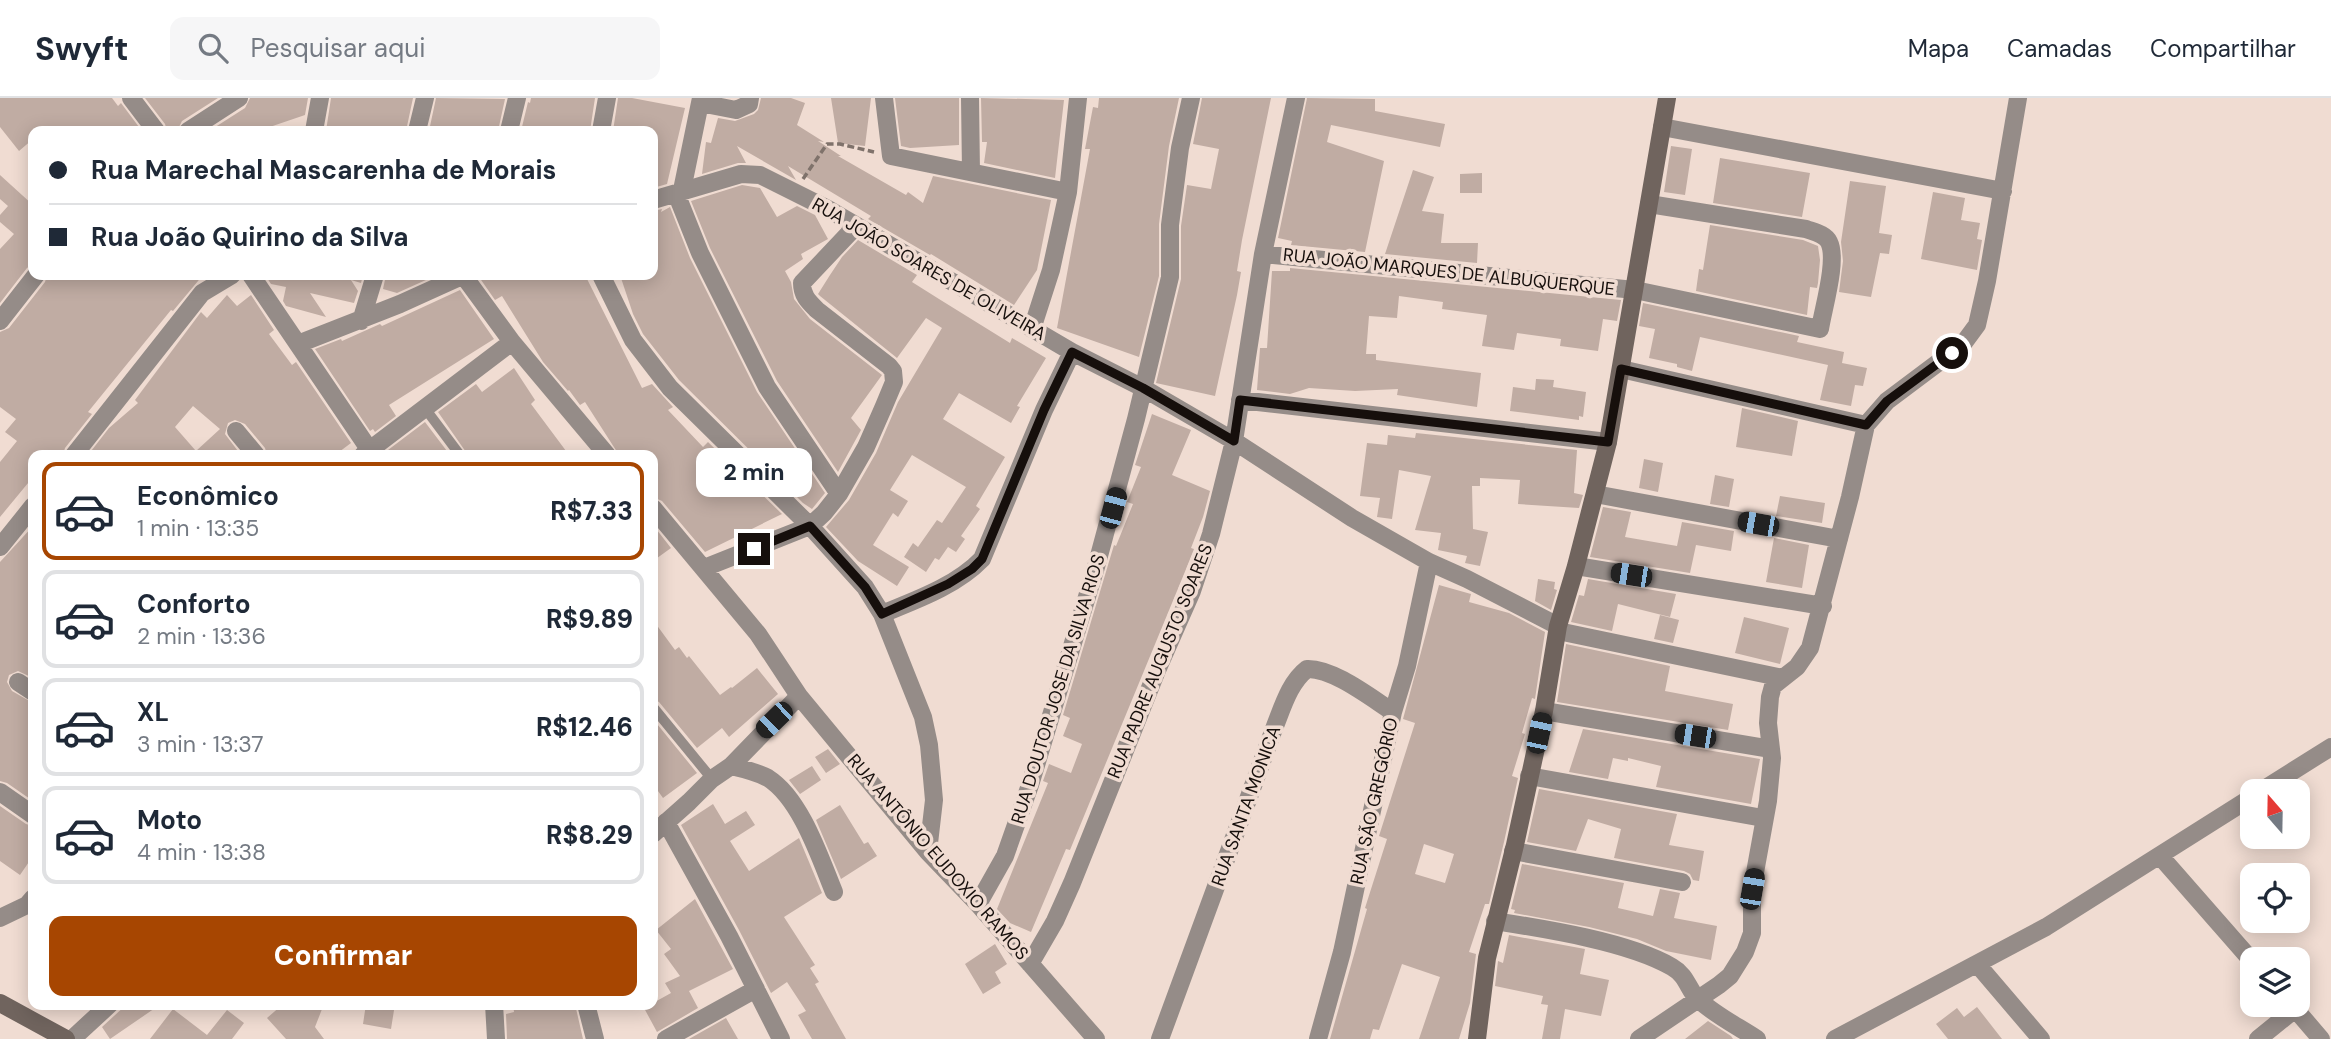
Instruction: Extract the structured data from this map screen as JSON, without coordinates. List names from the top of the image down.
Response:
{
  "streets": {
    "street": [
      "RUA JOÃO SOARES DE OLIVEIRA",
      "RUA JOÃO MARQUES DE ALBUQUERQUE",
      "RUA PADRE AUGUSTO SOARES",
      "RUA DOUTOR JOSE DA SILVA RIOS",
      "RUA SÃO GREGÓRIO",
      "RUA SANTA MONICA",
      "RUA ANTÔNIO EUDOXIO RAMOS"
    ]
  },
  "crossings": [
    ["RUA JOÃO SOARES DE OLIVEIRA", "RUA PADRE AUGUSTO SOARES"],
    ["RUA JOÃO SOARES DE OLIVEIRA", "RUA DOUTOR JOSE DA SILVA RIOS"],
    ["RUA JOÃO SOARES DE OLIVEIRA", "RUA SÃO GREGÓRIO"],
    ["RUA JOÃO MARQUES DE ALBUQUERQUE", "RUA PADRE AUGUSTO SOARES"],
    ["RUA PADRE AUGUSTO SOARES", "RUA ANTÔNIO EUDOXIO RAMOS"],
    ["RUA DOUTOR JOSE DA SILVA RIOS", "RUA ANTÔNIO EUDOXIO RAMOS"],
    ["RUA SÃO GREGÓRIO", "RUA SANTA MONICA"]
  ],
  "north": "top",
  "page": {
    "header": "Swyft",
    "search": "Pesquisar aqui",
    "nav": ["Mapa", "Camadas", "Compartilhar"],
    "banner": ["Rua Marechal Mascarenha de Morais", "Rua João Quirino da Silva"],
    "bubble": "2 min",
    "list": [
      {
        "name": "Econômico",
        "note": "1 min · 13:35",
        "value": "R$7.33"
      },
      {
        "name": "Conforto",
        "note": "2 min · 13:36",
        "value": "R$9.89"
      },
      {
        "name": "XL",
        "note": "3 min · 13:37",
        "value": "R$12.46"
      },
      {
        "name": "Moto",
        "note": "4 min · 13:38",
        "value": "R$8.29"
      }
    ],
    "buttons": "Confirmar"
  }
}
